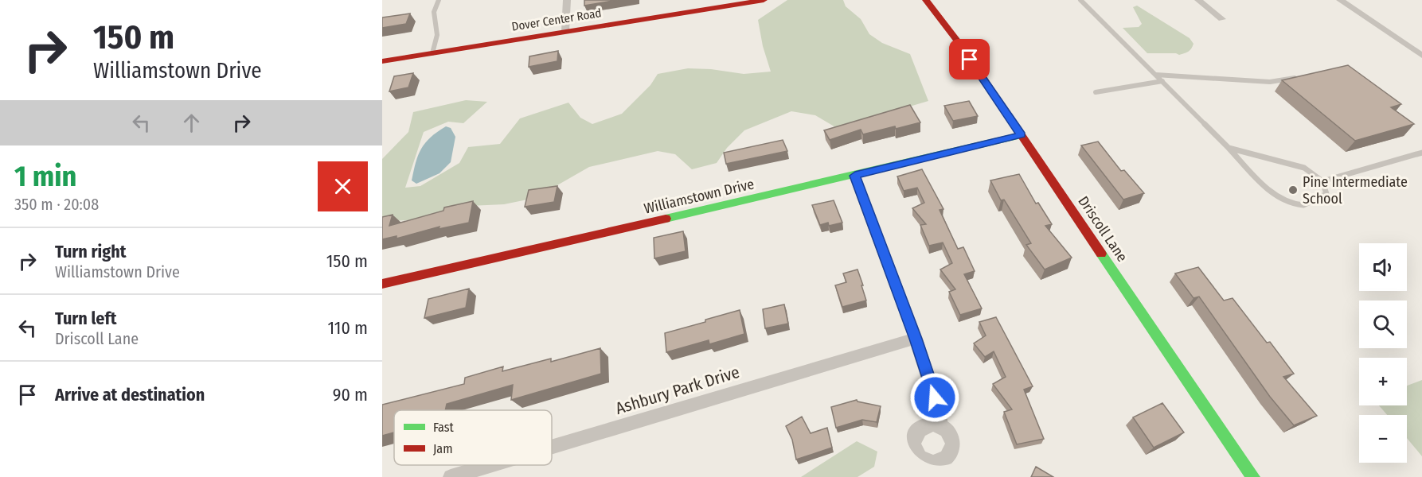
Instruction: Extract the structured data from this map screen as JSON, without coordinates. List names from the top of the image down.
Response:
{
  "streets": {
    "street": [
      "Dover Center Road",
      "Williamstown Drive",
      "Driscoll Lane",
      "Ashbury Park Drive"
    ]
  },
  "crossings": [
    ["Williamstown Drive", "Driscoll Lane"]
  ],
  "places": ["Pine Intermediate School"],
  "legend": ["Fast", "Jam"],
  "page": {
    "turn": ["150 m", "Williamstown Drive"],
    "heading": ["1 min", "350 m · 20:08"],
    "list": [
      {
        "name": "Turn right",
        "note": "Williamstown Drive",
        "value": "150 m"
      },
      {
        "name": "Turn left",
        "note": "Driscoll Lane",
        "value": "110 m"
      },
      {
        "name": "Arrive at destination",
        "value": "90 m"
      }
    ],
    "map_buttons": ["+", "−"]
  }
}
